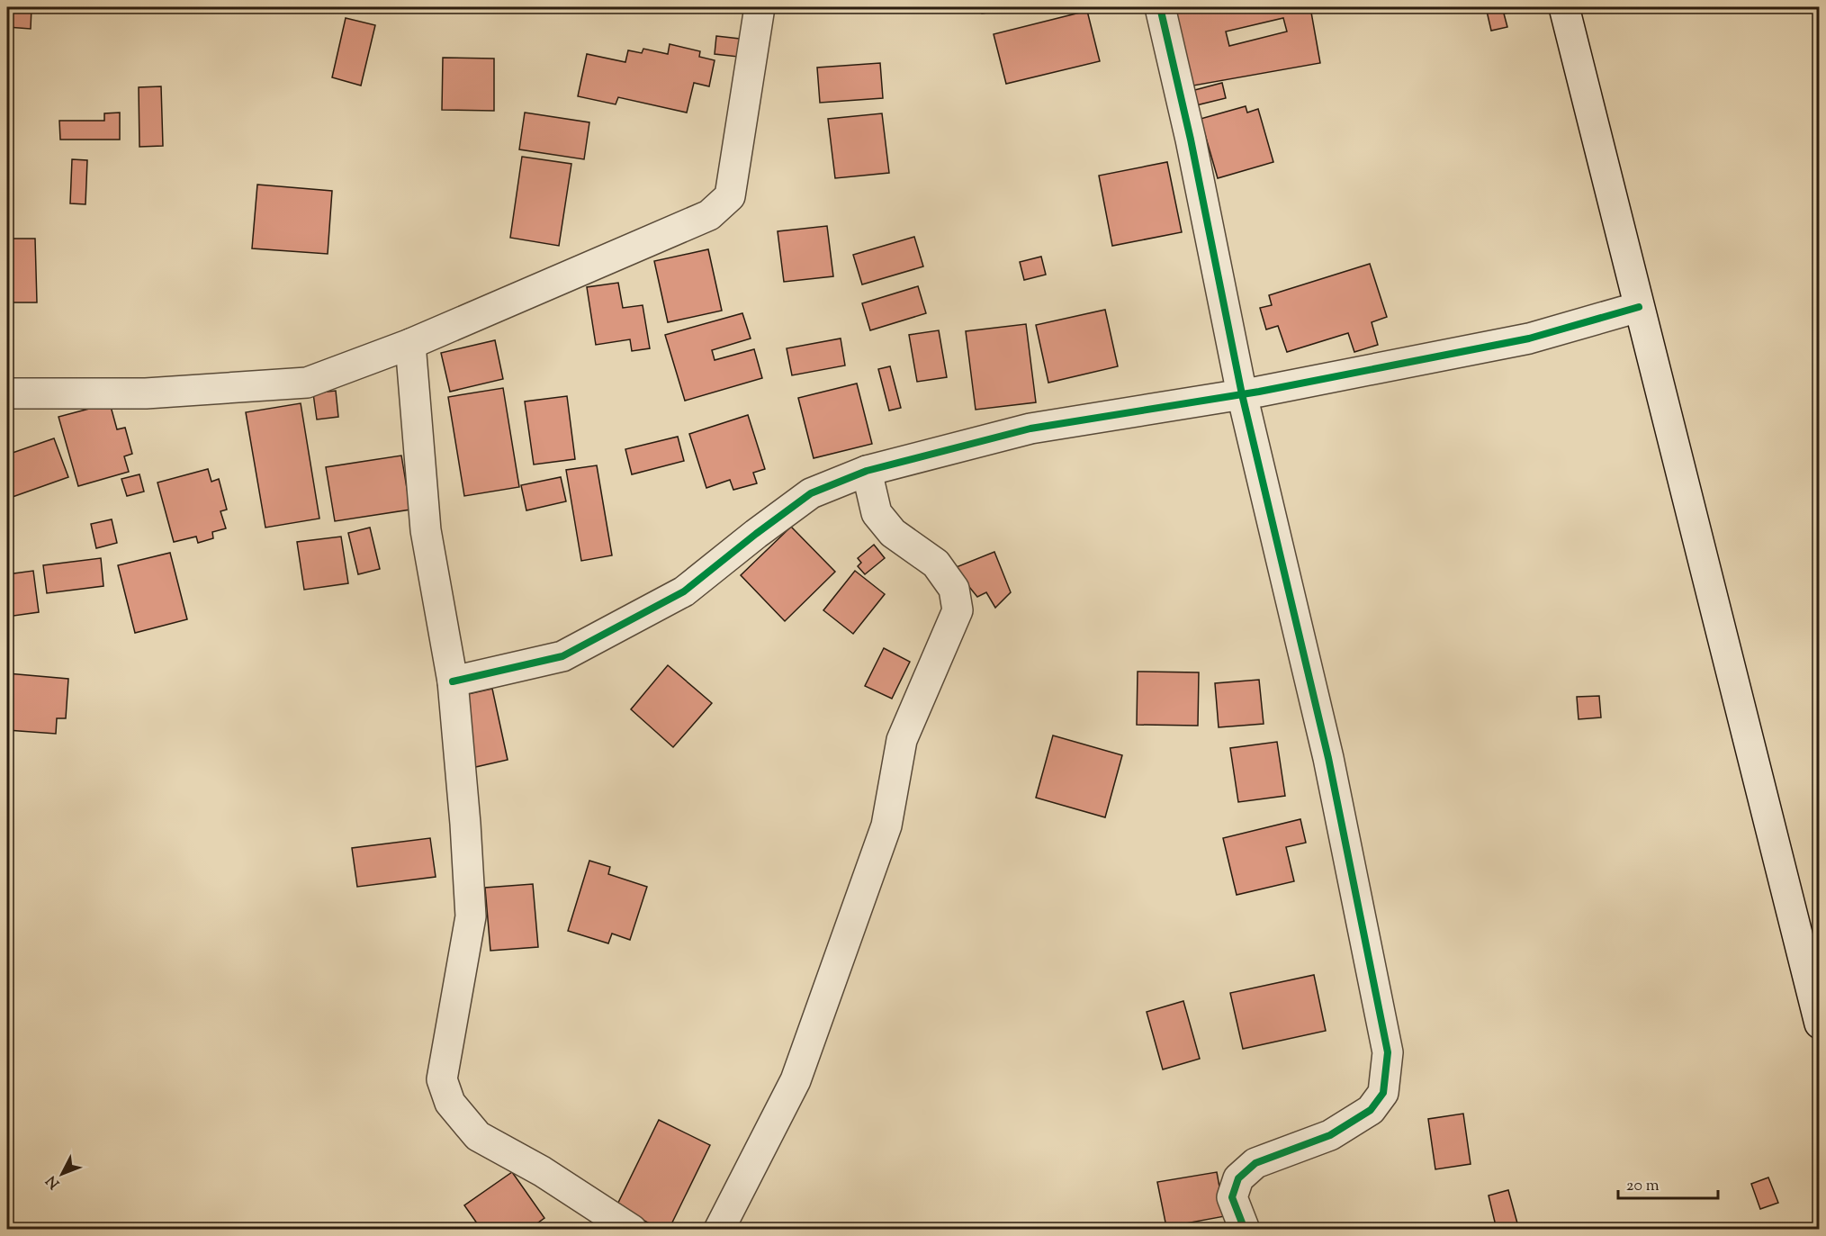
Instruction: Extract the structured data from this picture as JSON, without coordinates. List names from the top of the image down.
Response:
{
  "scale_bar": "20 m",
  "north": "bottom left"
}
